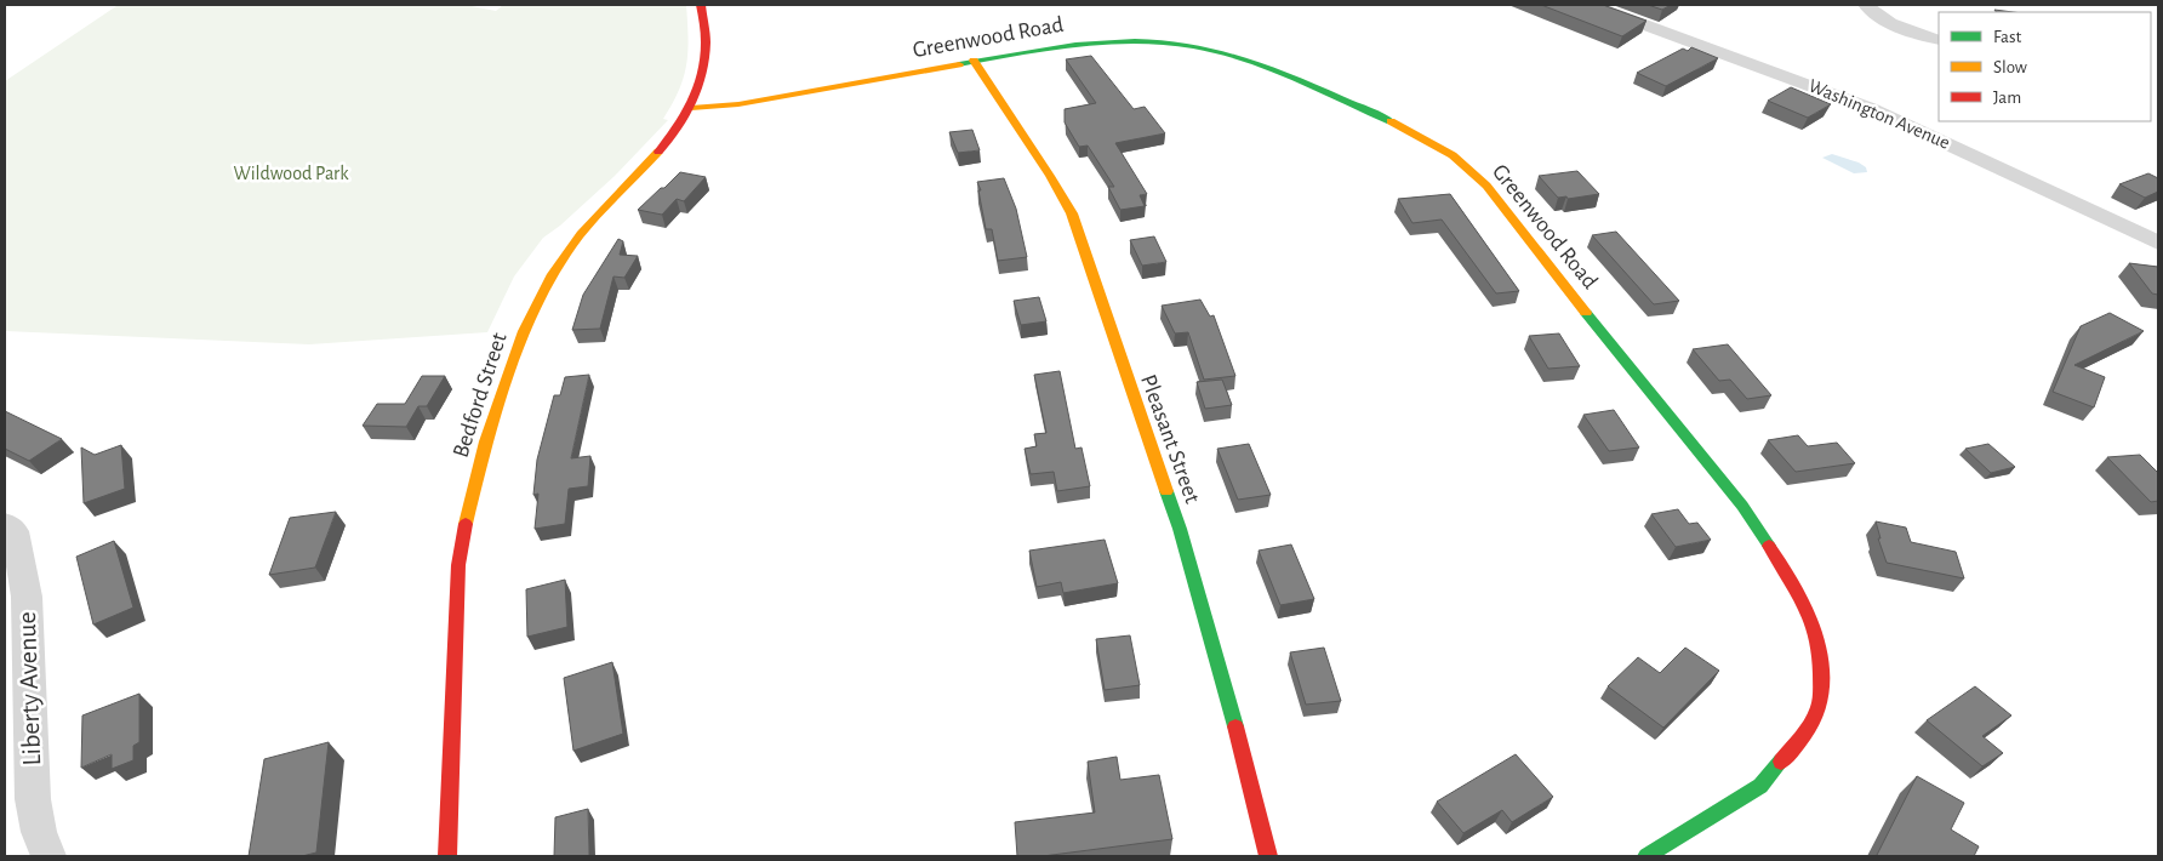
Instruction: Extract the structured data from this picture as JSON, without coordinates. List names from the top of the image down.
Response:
{
  "streets": {
    "street": [
      "Greenwood Road",
      "Washington Avenue",
      "Bedford Street",
      "Pleasant Street",
      "Liberty Avenue"
    ]
  },
  "crossings": [
    ["Greenwood Road", "Bedford Street"],
    ["Greenwood Road", "Pleasant Street"]
  ],
  "parks": ["Wildwood Park"],
  "legend": ["Fast", "Slow", "Jam"]
}
